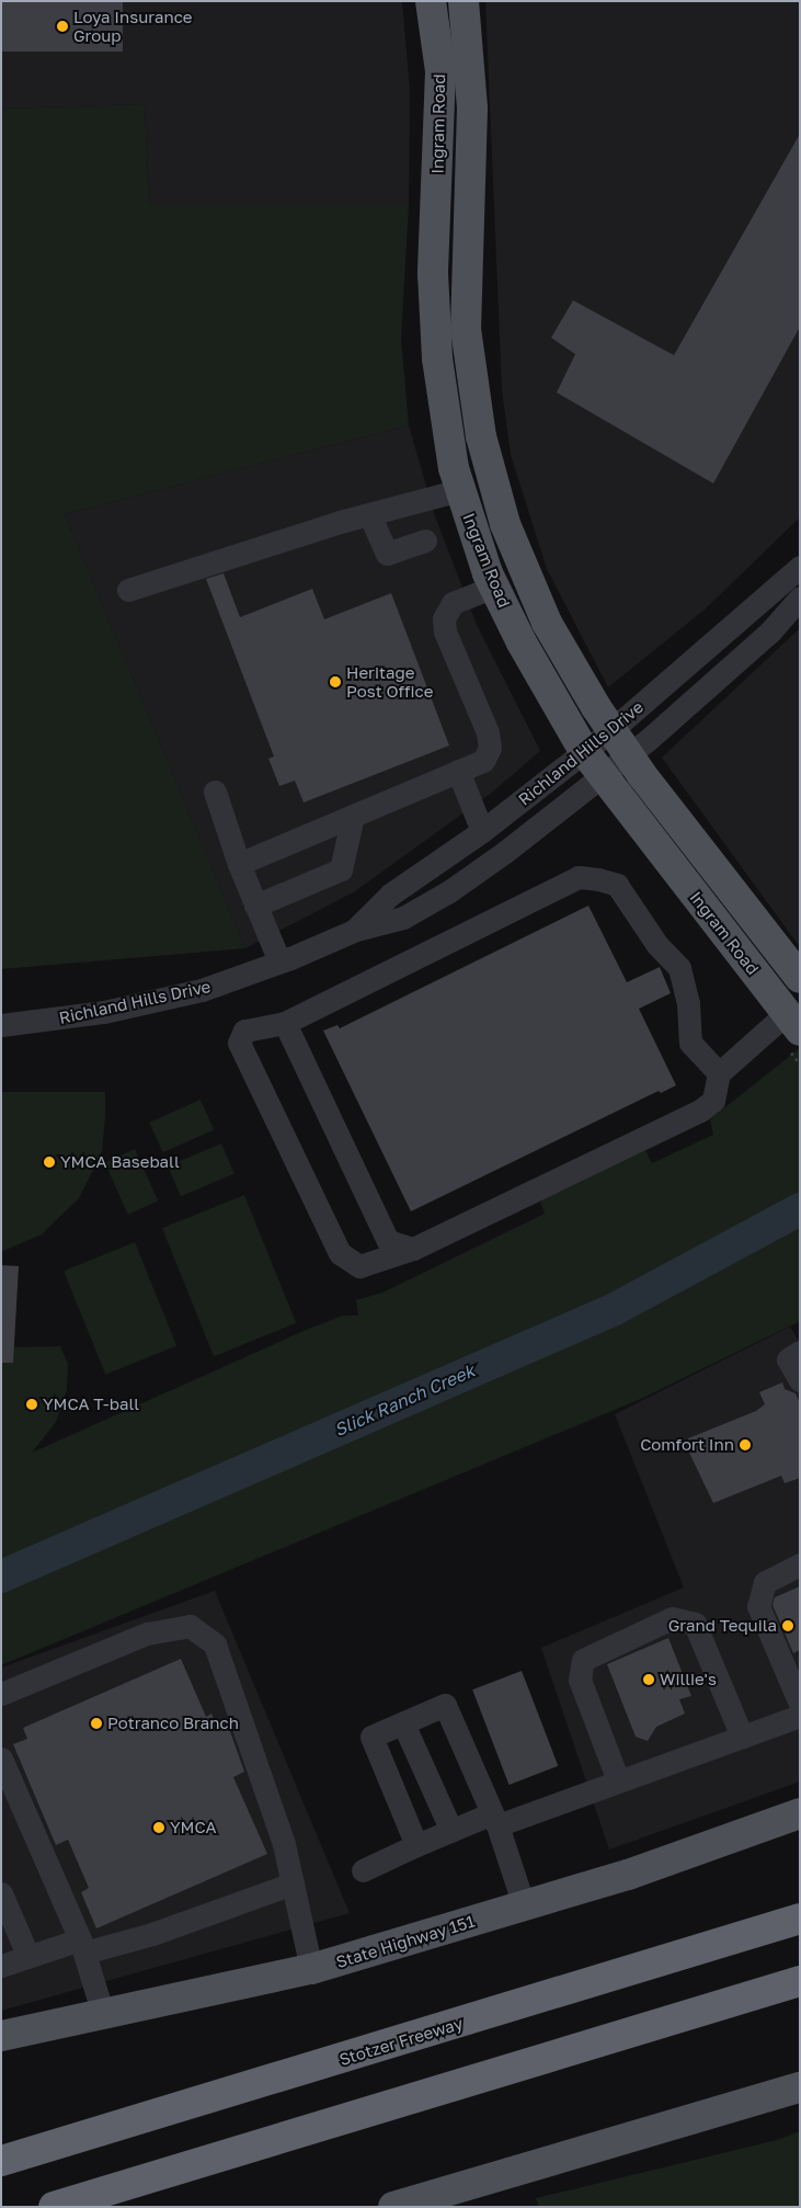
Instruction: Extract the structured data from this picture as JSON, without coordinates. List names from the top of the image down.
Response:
{
  "streets": {
    "highway": ["Stotzer Freeway"],
    "main road": ["Ingram Road", "State Highway 151"],
    "street": ["Richland Hills Drive"]
  },
  "crossings": [
    ["Ingram Road", "Richland Hills Drive"]
  ],
  "water": ["Slick Ranch Creek"],
  "places": [
    "Loya Insurance Group",
    "Heritage Post Office",
    "YMCA Baseball",
    "YMCA T-ball",
    "Comfort Inn",
    "Grand Tequila",
    "Willie's",
    "Potranco Branch",
    "YMCA"
  ]
}
